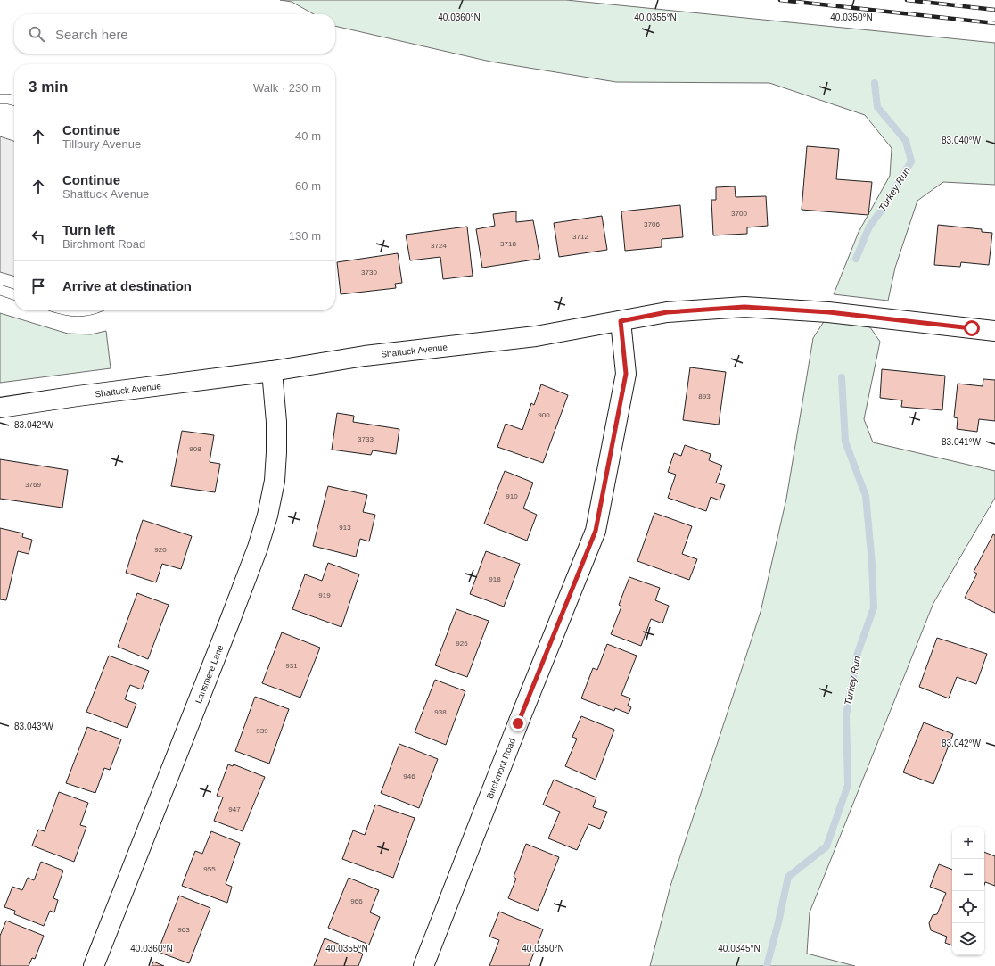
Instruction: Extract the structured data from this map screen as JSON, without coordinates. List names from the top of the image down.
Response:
{
  "streets": {
    "street": ["Shattuck Avenue", "Lansmere Lane", "Birchmont Road"]
  },
  "crossings": [
    ["Shattuck Avenue", "Lansmere Lane"],
    ["Shattuck Avenue", "Birchmont Road"]
  ],
  "water": ["Turkey Run"],
  "house_numbers": [
    "3700",
    "3706",
    "3712",
    "3718",
    "3724",
    "3730",
    "893",
    "900",
    "3733",
    "908",
    "3769",
    "910",
    "913",
    "920",
    "918",
    "919",
    "926",
    "931",
    "938",
    "939",
    "946",
    "947",
    "955",
    "966",
    "963"
  ],
  "page": {
    "search": "Search here",
    "heading": ["3 min", "Walk · 230 m"],
    "list": [
      ["Continue", "Tillbury Avenue", "40 m"],
      ["Continue", "Shattuck Avenue", "60 m"],
      ["Turn left", "Birchmont Road", "130 m"],
      "Arrive at destination"
    ],
    "map_buttons": ["+", "−"]
  },
  "coordinates": [
    "40.0360°N",
    "40.0355°N",
    "40.0350°N",
    "83.040°W",
    "83.042°W",
    "83.041°W",
    "83.043°W",
    "40.0345°N"
  ]
}
